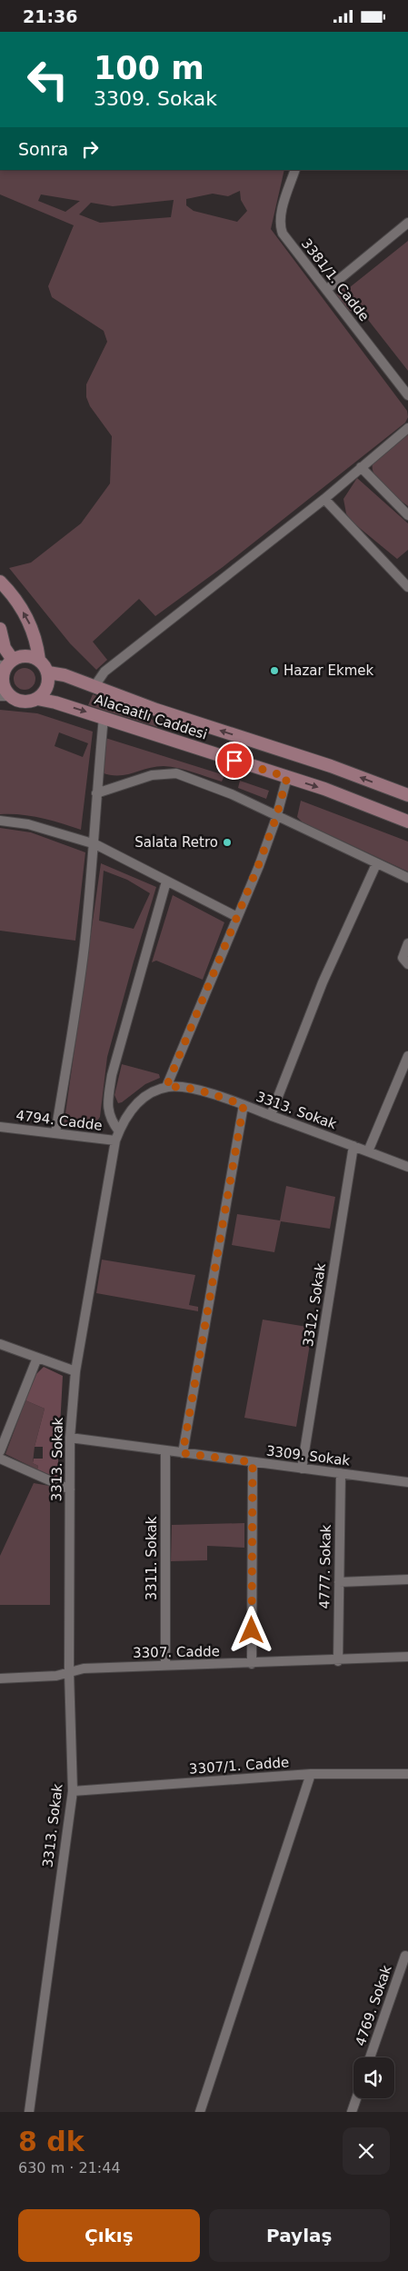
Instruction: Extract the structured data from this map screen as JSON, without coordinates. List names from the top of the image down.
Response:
{
  "streets": {
    "main road": ["Alacaatlı Caddesi"],
    "street": [
      "3381/1. Cadde",
      "3313. Sokak",
      "4794. Cadde",
      "3312. Sokak",
      "3309. Sokak",
      "3311. Sokak",
      "4777. Sokak",
      "3307. Cadde",
      "3307/1. Cadde",
      "4769. Sokak"
    ]
  },
  "crossings": [
    ["3313. Sokak", "4794. Cadde"],
    ["3313. Sokak", "3312. Sokak"],
    ["3313. Sokak", "3309. Sokak"],
    ["3313. Sokak", "3307. Cadde"],
    ["3313. Sokak", "3307/1. Cadde"],
    ["3312. Sokak", "3309. Sokak"],
    ["3309. Sokak", "3311. Sokak"],
    ["3309. Sokak", "4777. Sokak"],
    ["3311. Sokak", "3307. Cadde"],
    ["4777. Sokak", "3307. Cadde"]
  ],
  "places": ["Hazar Ekmek", "Salata Retro"],
  "page": {
    "status": "21:36",
    "turn": ["100 m", "3309. Sokak"],
    "then": "Sonra",
    "heading": ["8 dk", "630 m · 21:44"],
    "buttons": ["Çıkış", "Paylaş"]
  }
}
